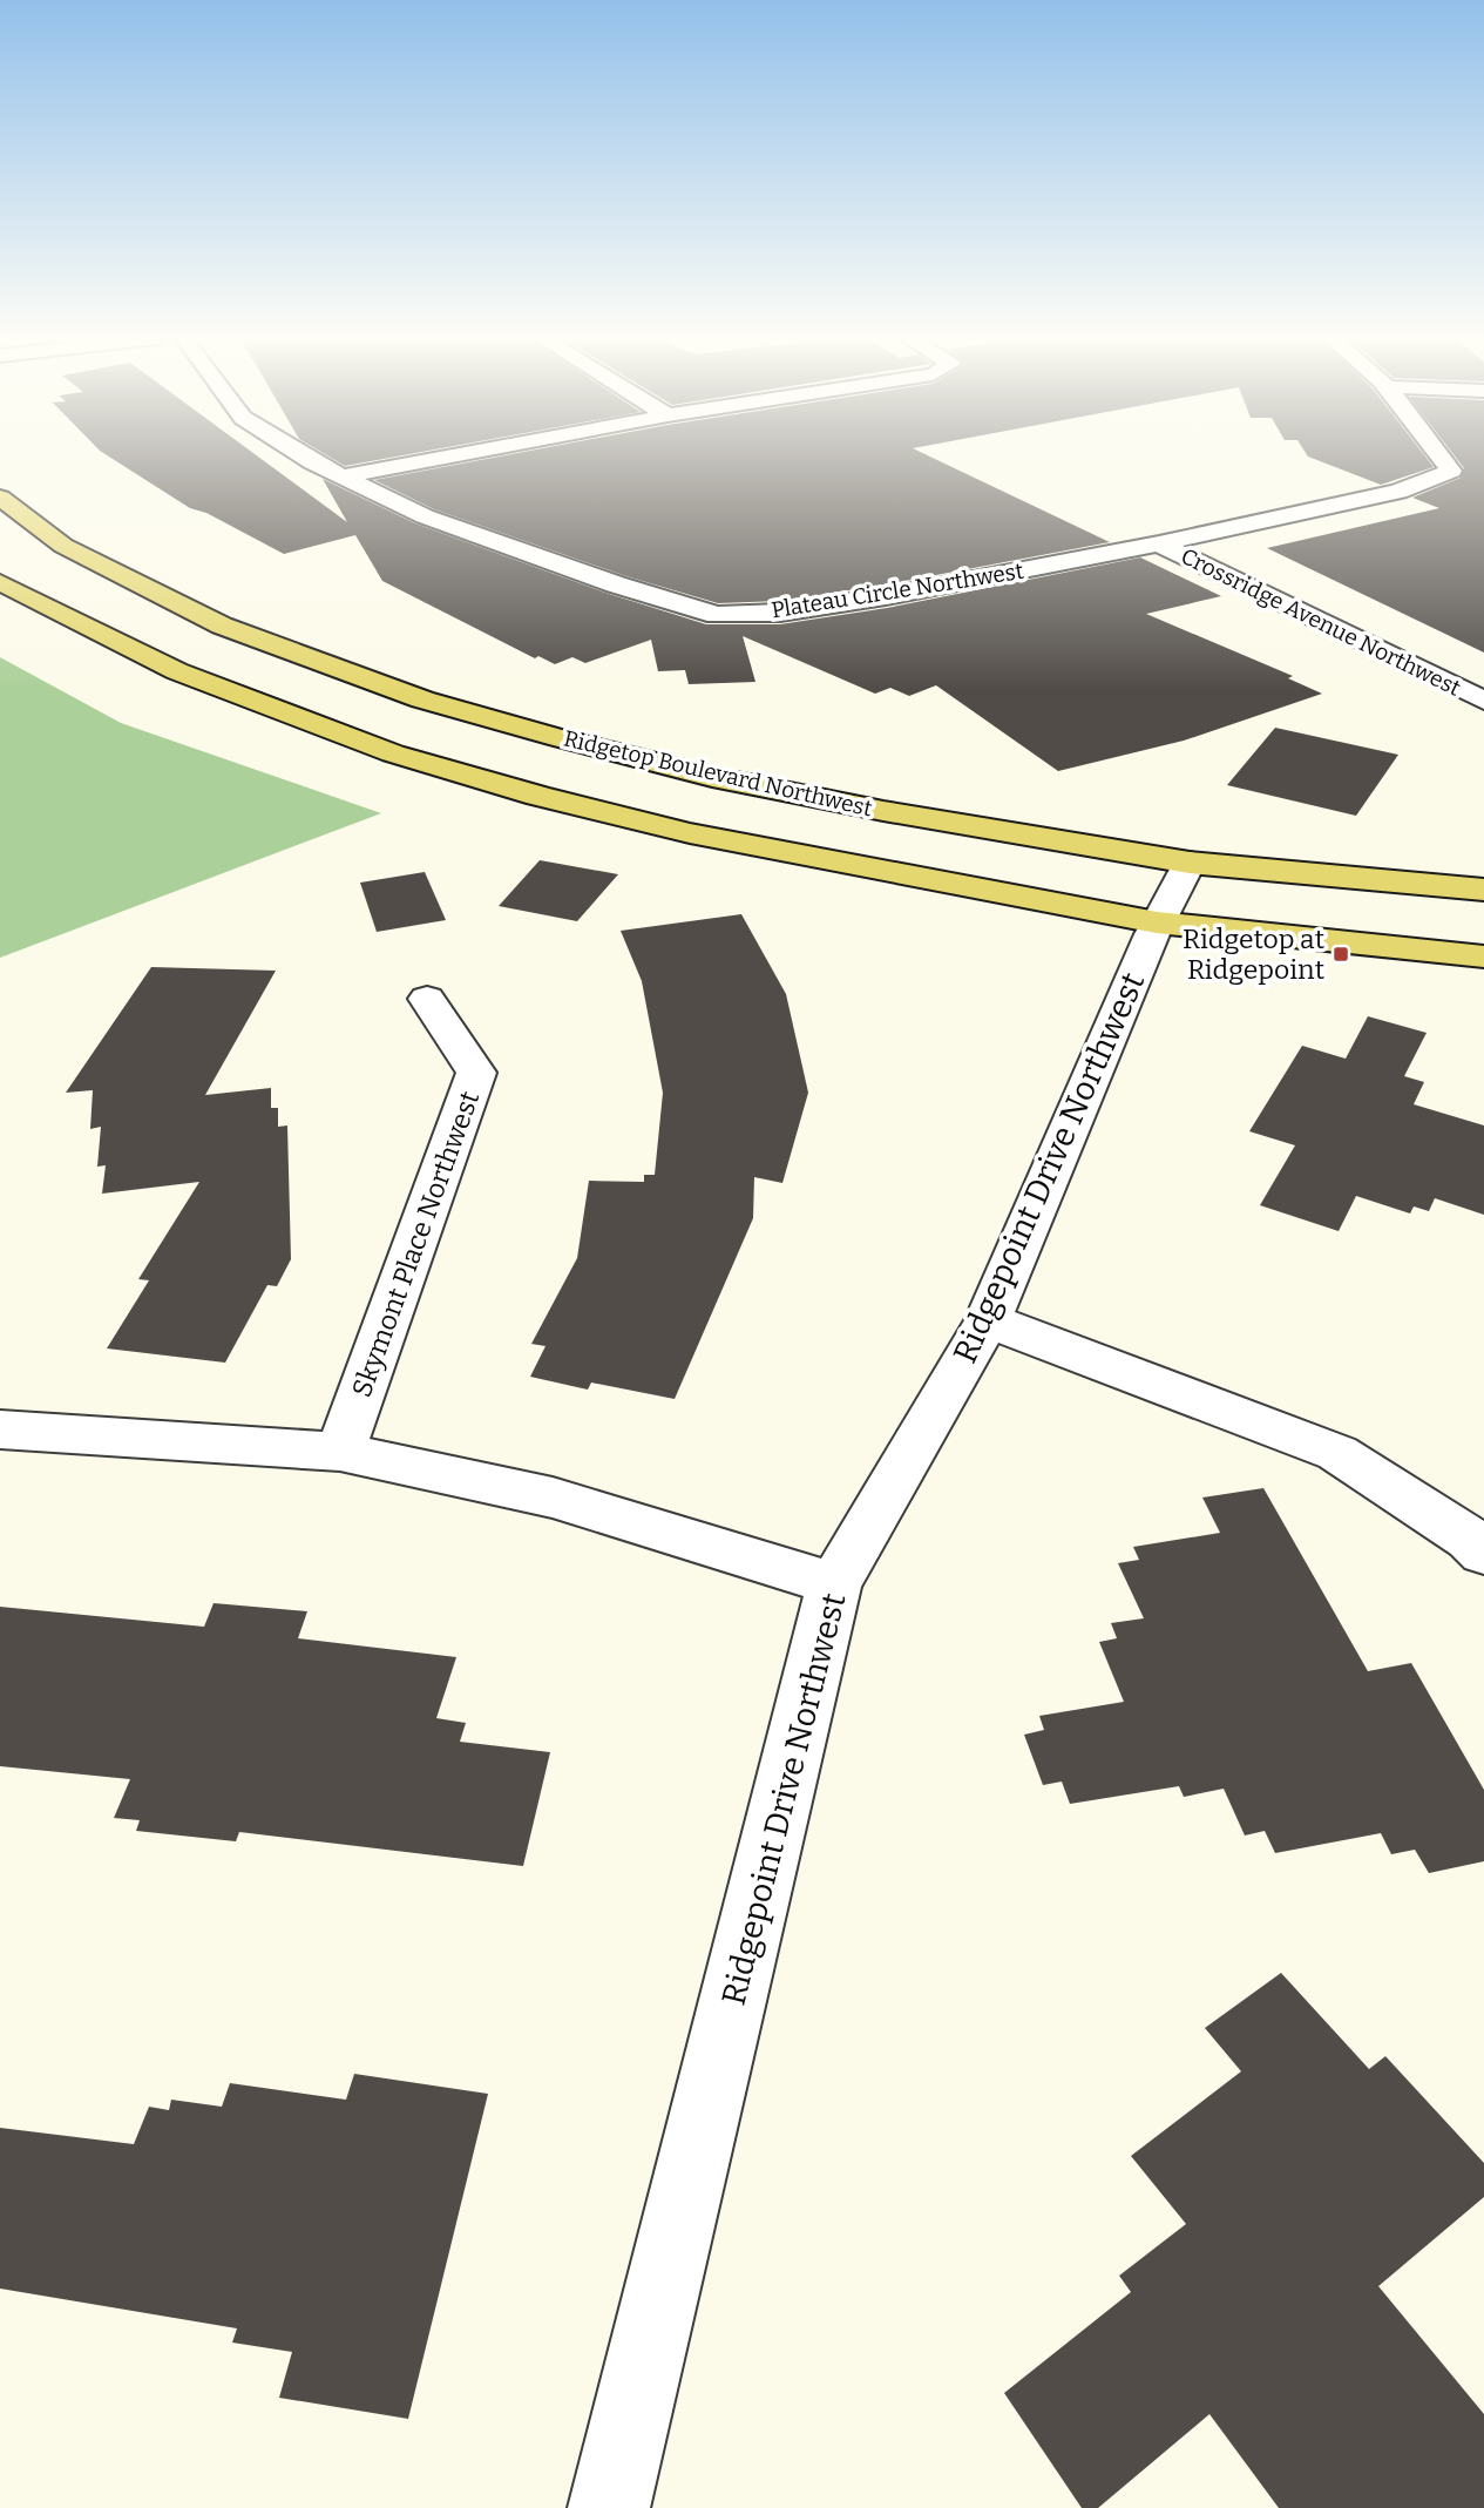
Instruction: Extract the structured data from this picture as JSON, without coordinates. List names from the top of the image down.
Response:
{
  "streets": {
    "main road": ["Ridgetop Boulevard Northwest"],
    "street": [
      "Plateau Circle Northwest",
      "Crossridge Avenue Northwest",
      "Ridgepoint Drive Northwest",
      "Skymont Place Northwest"
    ]
  },
  "crossings": [
    ["Plateau Circle Northwest", "Crossridge Avenue Northwest"],
    ["Ridgetop Boulevard Northwest", "Ridgepoint Drive Northwest"]
  ],
  "places": {
    "transit": ["Ridgetop at Ridgepoint"]
  }
}
